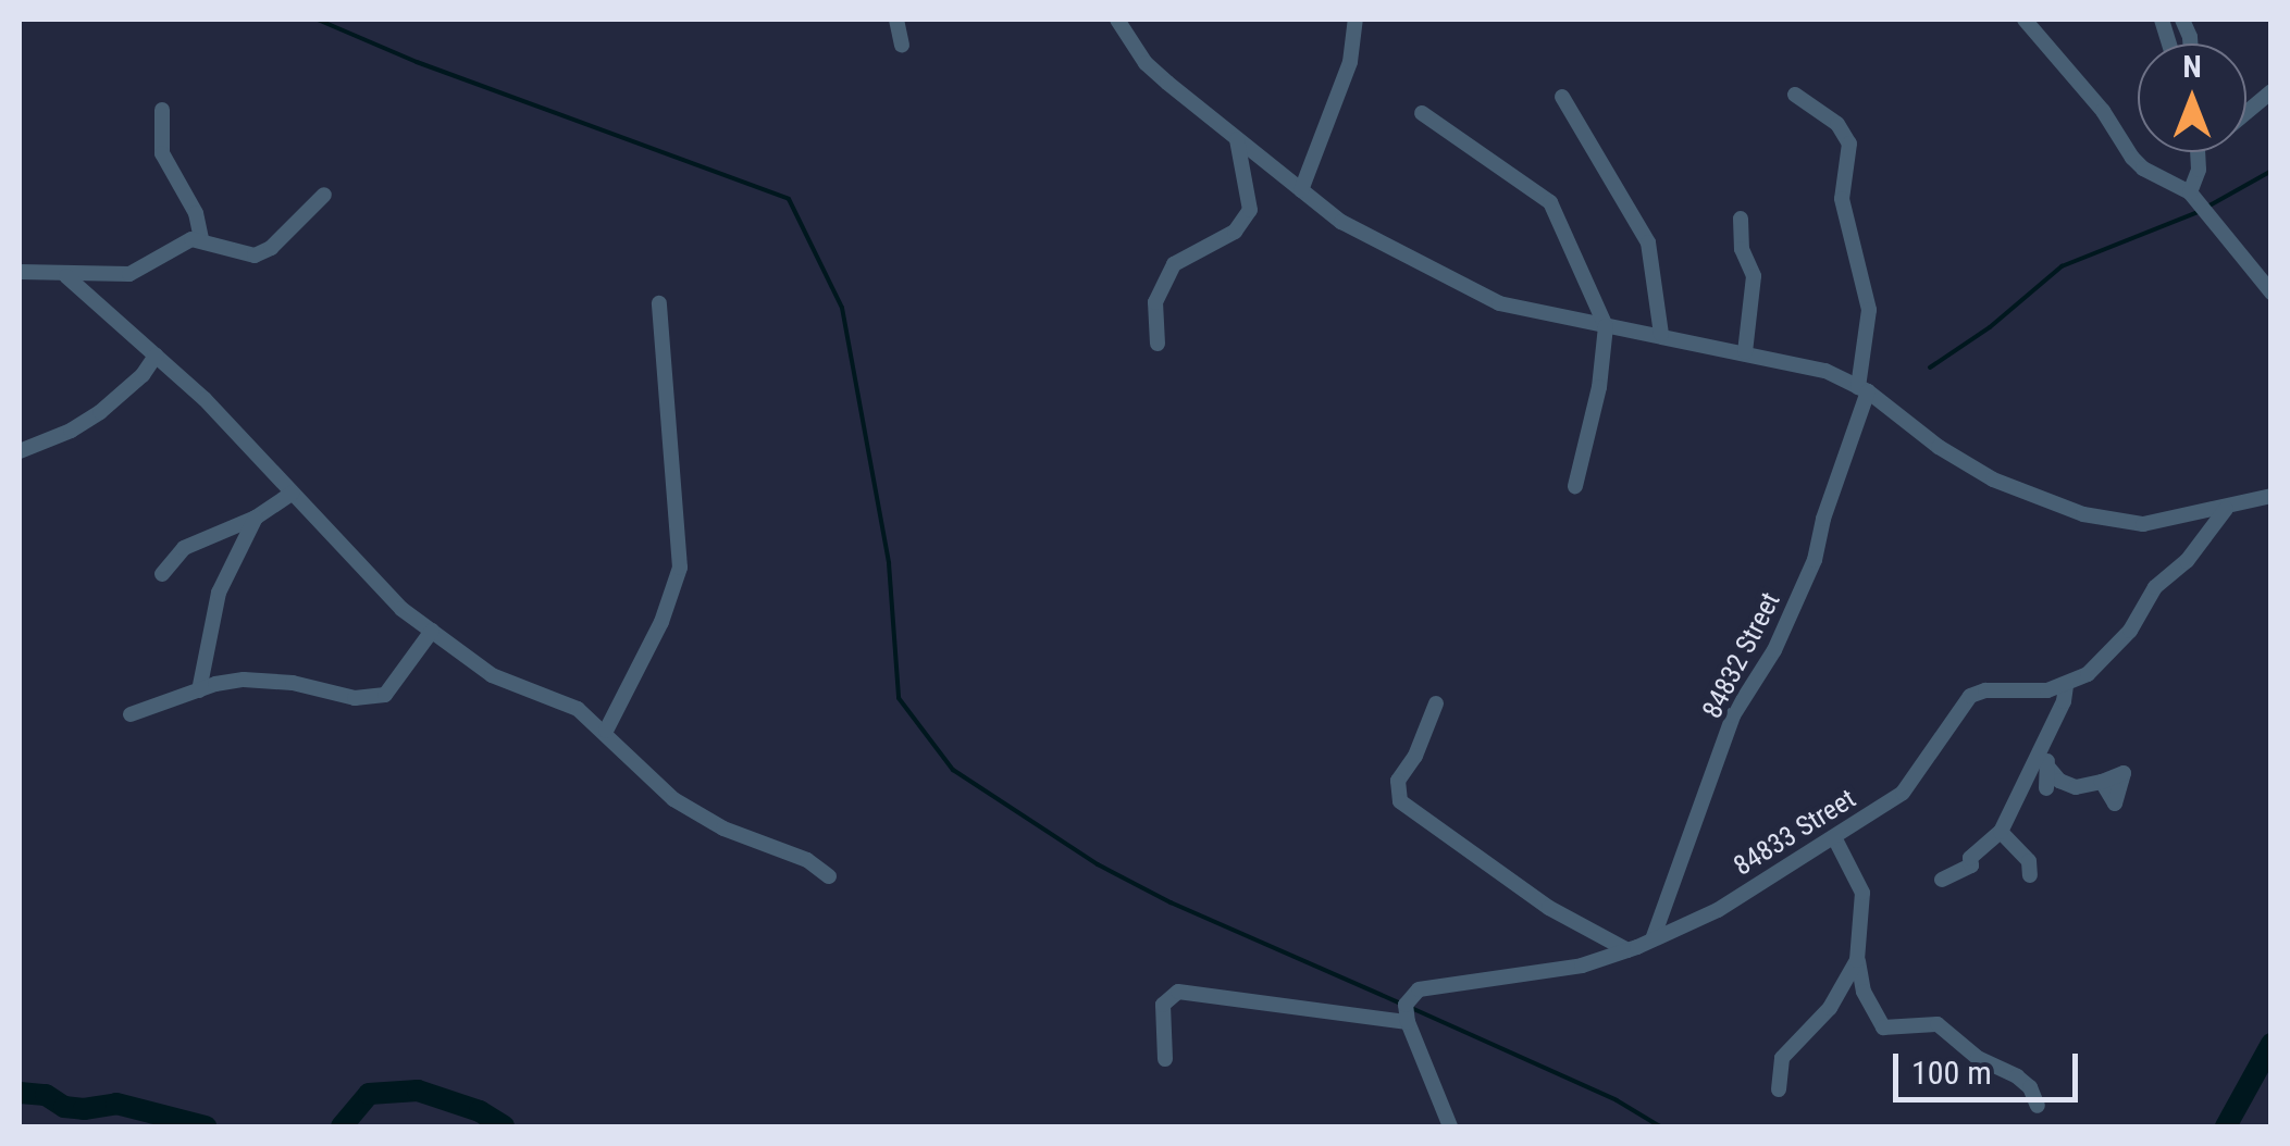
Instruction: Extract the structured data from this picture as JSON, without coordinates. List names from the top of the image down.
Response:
{
  "streets": {
    "street": ["84832 Street", "84833 Street"]
  },
  "crossings": [
    ["84832 Street", "84833 Street"]
  ],
  "scale_bar": "100 m",
  "north": "top"
}
